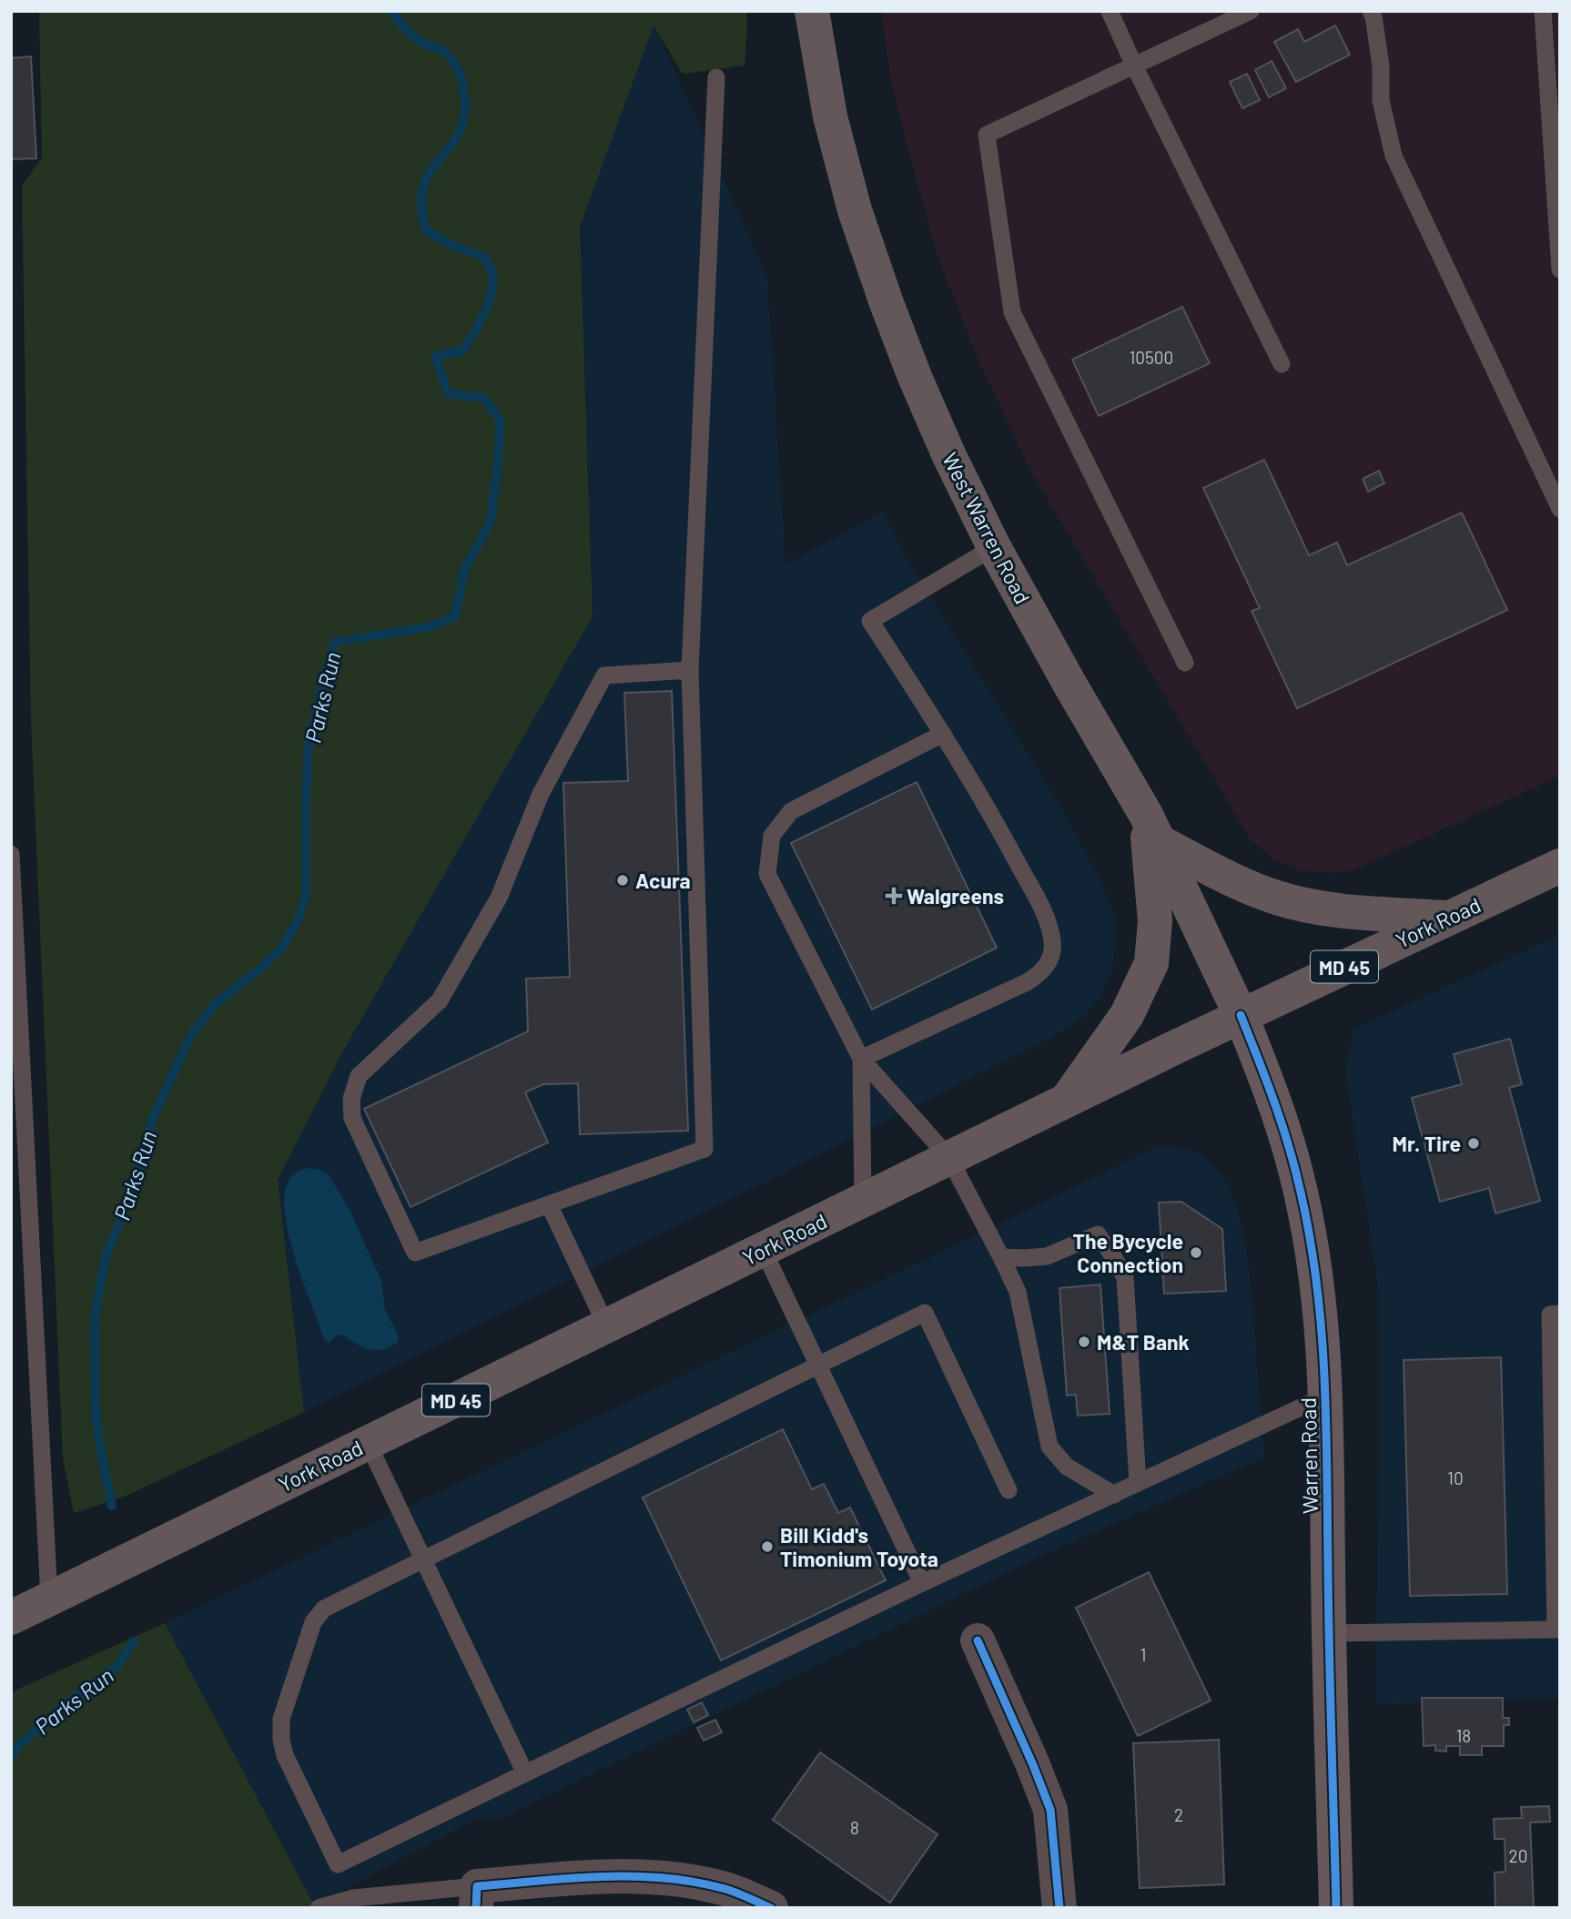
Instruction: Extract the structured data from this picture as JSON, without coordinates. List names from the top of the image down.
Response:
{
  "streets": {
    "main road": ["West Warren Road", "York Road", "MD 45"],
    "street": ["Warren Road"]
  },
  "crossings": [
    ["West Warren Road", "York Road"],
    ["West Warren Road", "Warren Road"],
    ["York Road", "Warren Road"]
  ],
  "water": ["Parks Run"],
  "places": {
    "other": [
      "Acura",
      "Mr. Tire",
      "The Bycycle Connection",
      "M&T Bank",
      "Bill Kidd's Timonium Toyota"
    ],
    "health": ["Walgreens"]
  },
  "house_numbers": [
    "10500",
    "10",
    "1",
    "18",
    "2",
    "8",
    "20"
  ]
}
